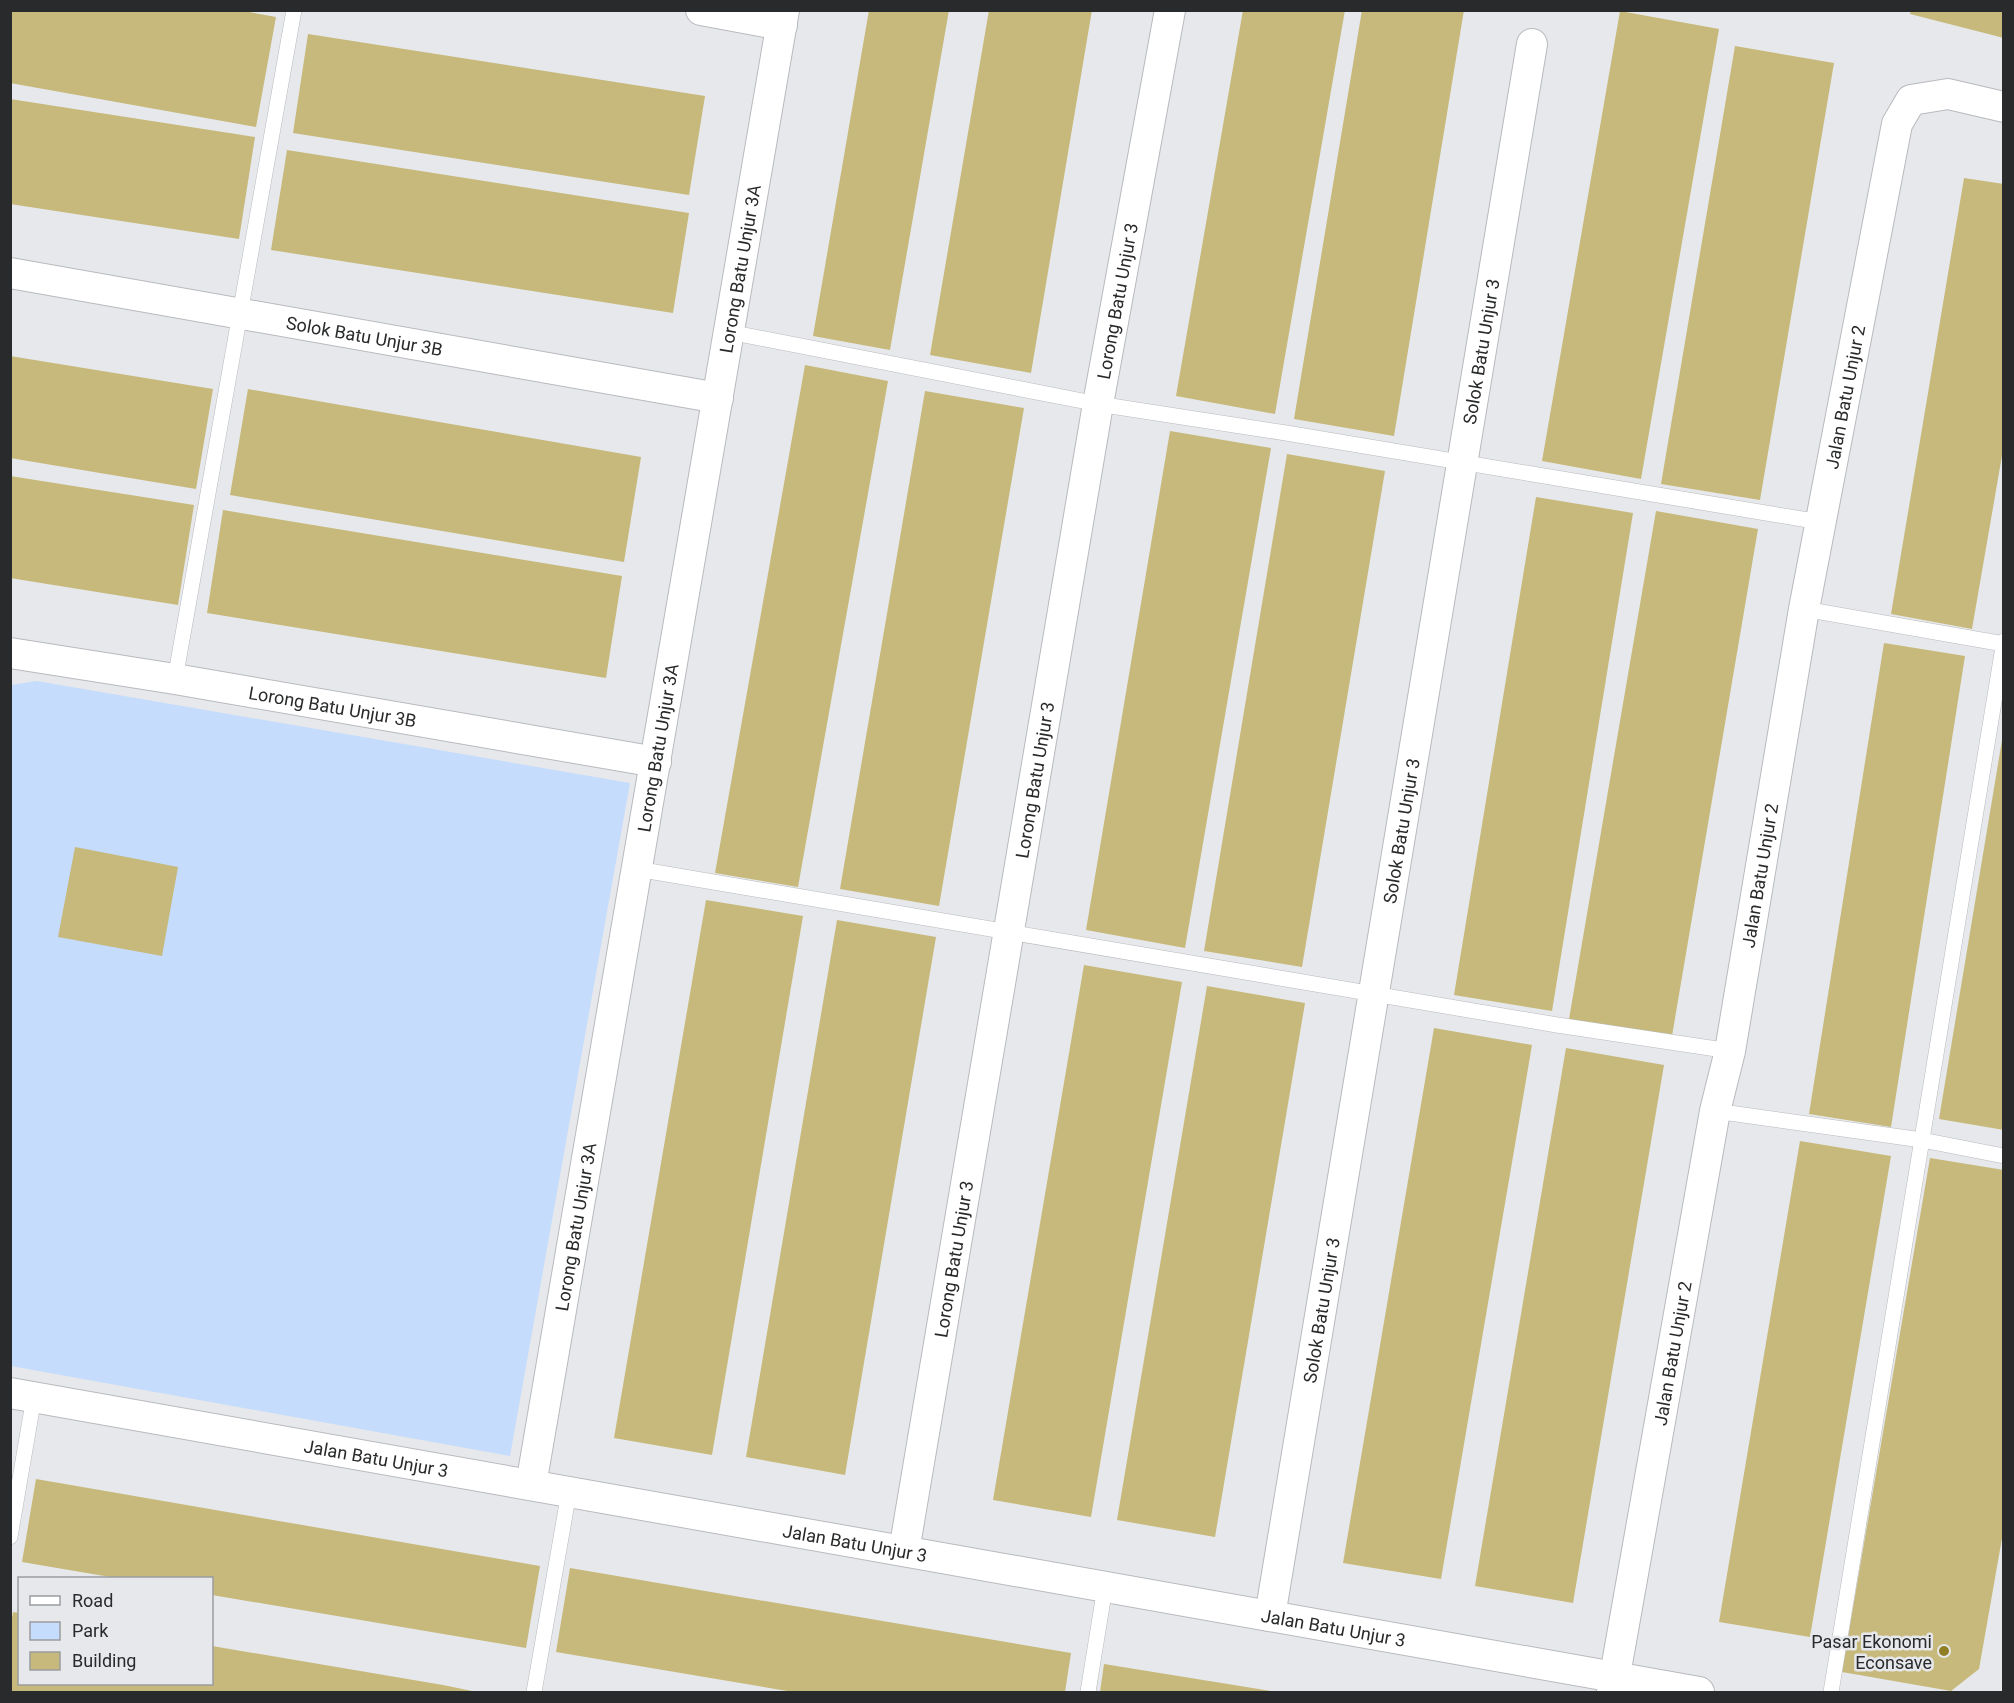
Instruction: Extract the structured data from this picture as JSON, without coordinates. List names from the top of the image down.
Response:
{
  "streets": {
    "street": [
      "Lorong Batu Unjur 3A",
      "Lorong Batu Unjur 3",
      "Solok Batu Unjur 3B",
      "Solok Batu Unjur 3",
      "Jalan Batu Unjur 2",
      "Lorong Batu Unjur 3B",
      "Jalan Batu Unjur 3"
    ]
  },
  "crossings": [
    ["Lorong Batu Unjur 3A", "Solok Batu Unjur 3B"],
    ["Lorong Batu Unjur 3A", "Lorong Batu Unjur 3B"],
    ["Lorong Batu Unjur 3A", "Jalan Batu Unjur 3"],
    ["Lorong Batu Unjur 3", "Jalan Batu Unjur 3"],
    ["Solok Batu Unjur 3", "Jalan Batu Unjur 3"],
    ["Jalan Batu Unjur 2", "Jalan Batu Unjur 3"]
  ],
  "places": ["Pasar Ekonomi Econsave"],
  "legend": ["Road", "Park", "Building"]
}
